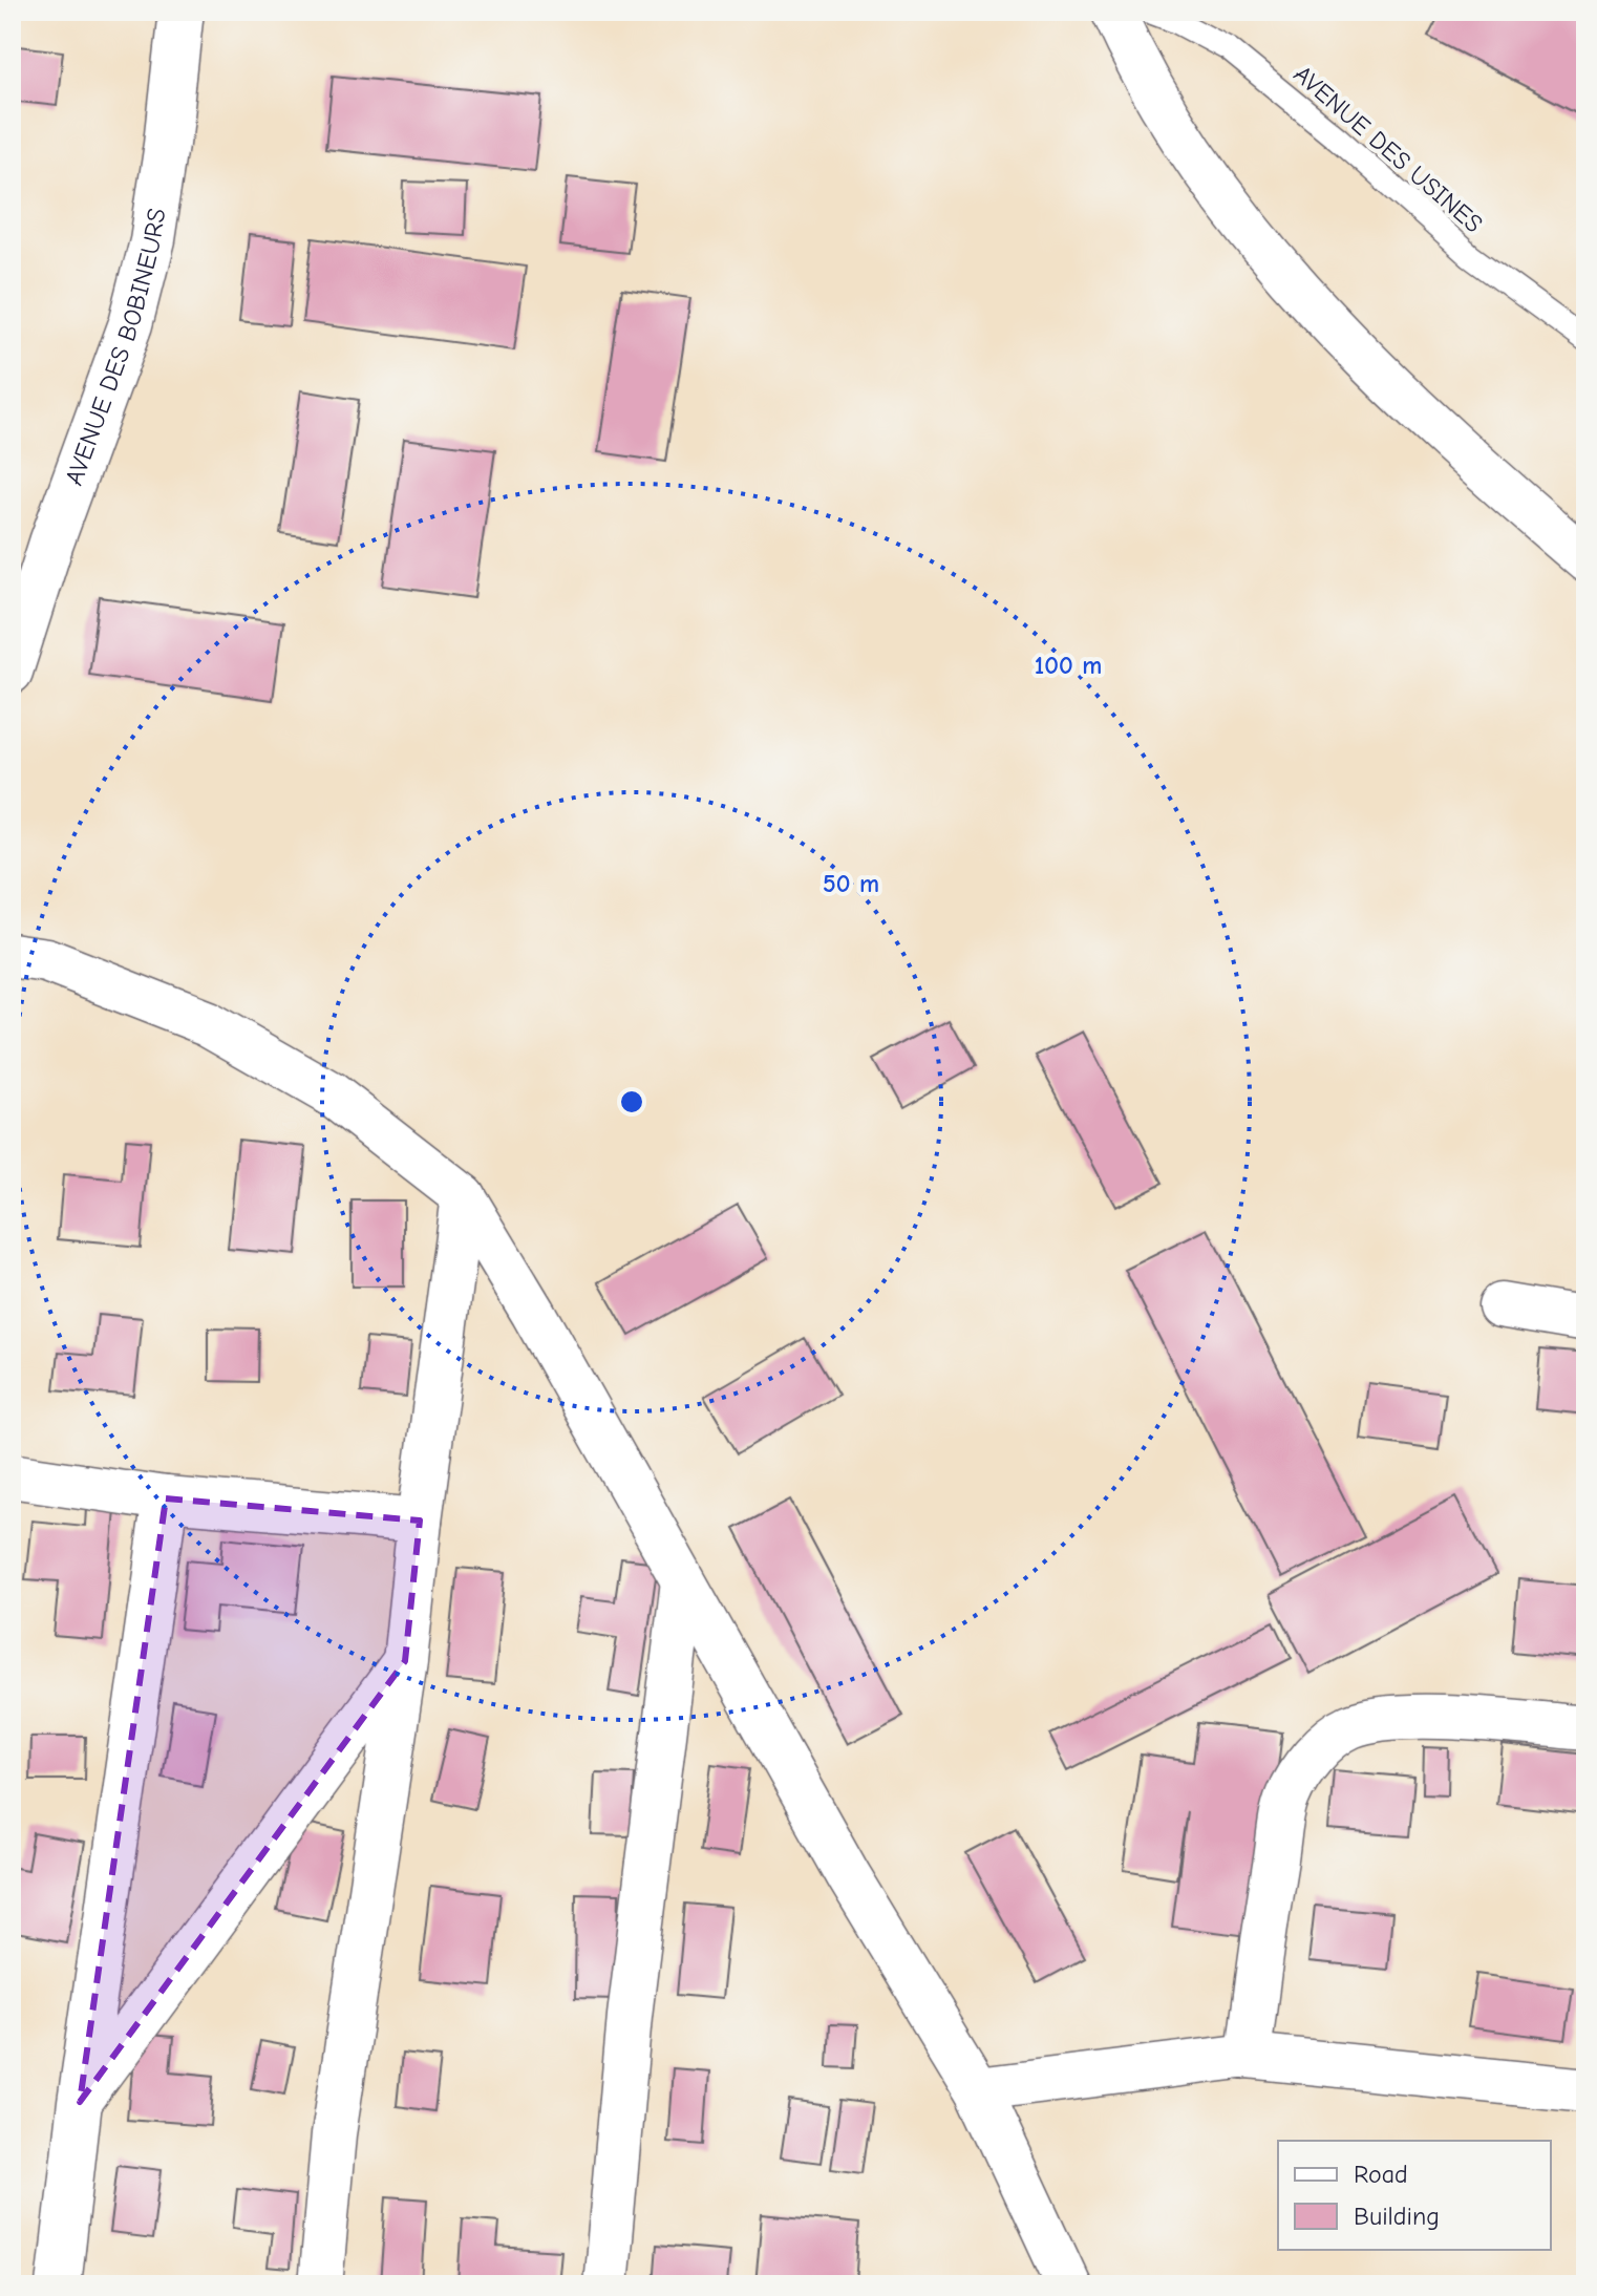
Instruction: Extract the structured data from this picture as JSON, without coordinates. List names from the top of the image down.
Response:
{
  "streets": {
    "street": ["AVENUE DES BOBINEURS"],
    "lane": ["AVENUE DES USINES"]
  },
  "legend": ["Road", "Building"],
  "rings": ["100 m", "50 m"]
}
